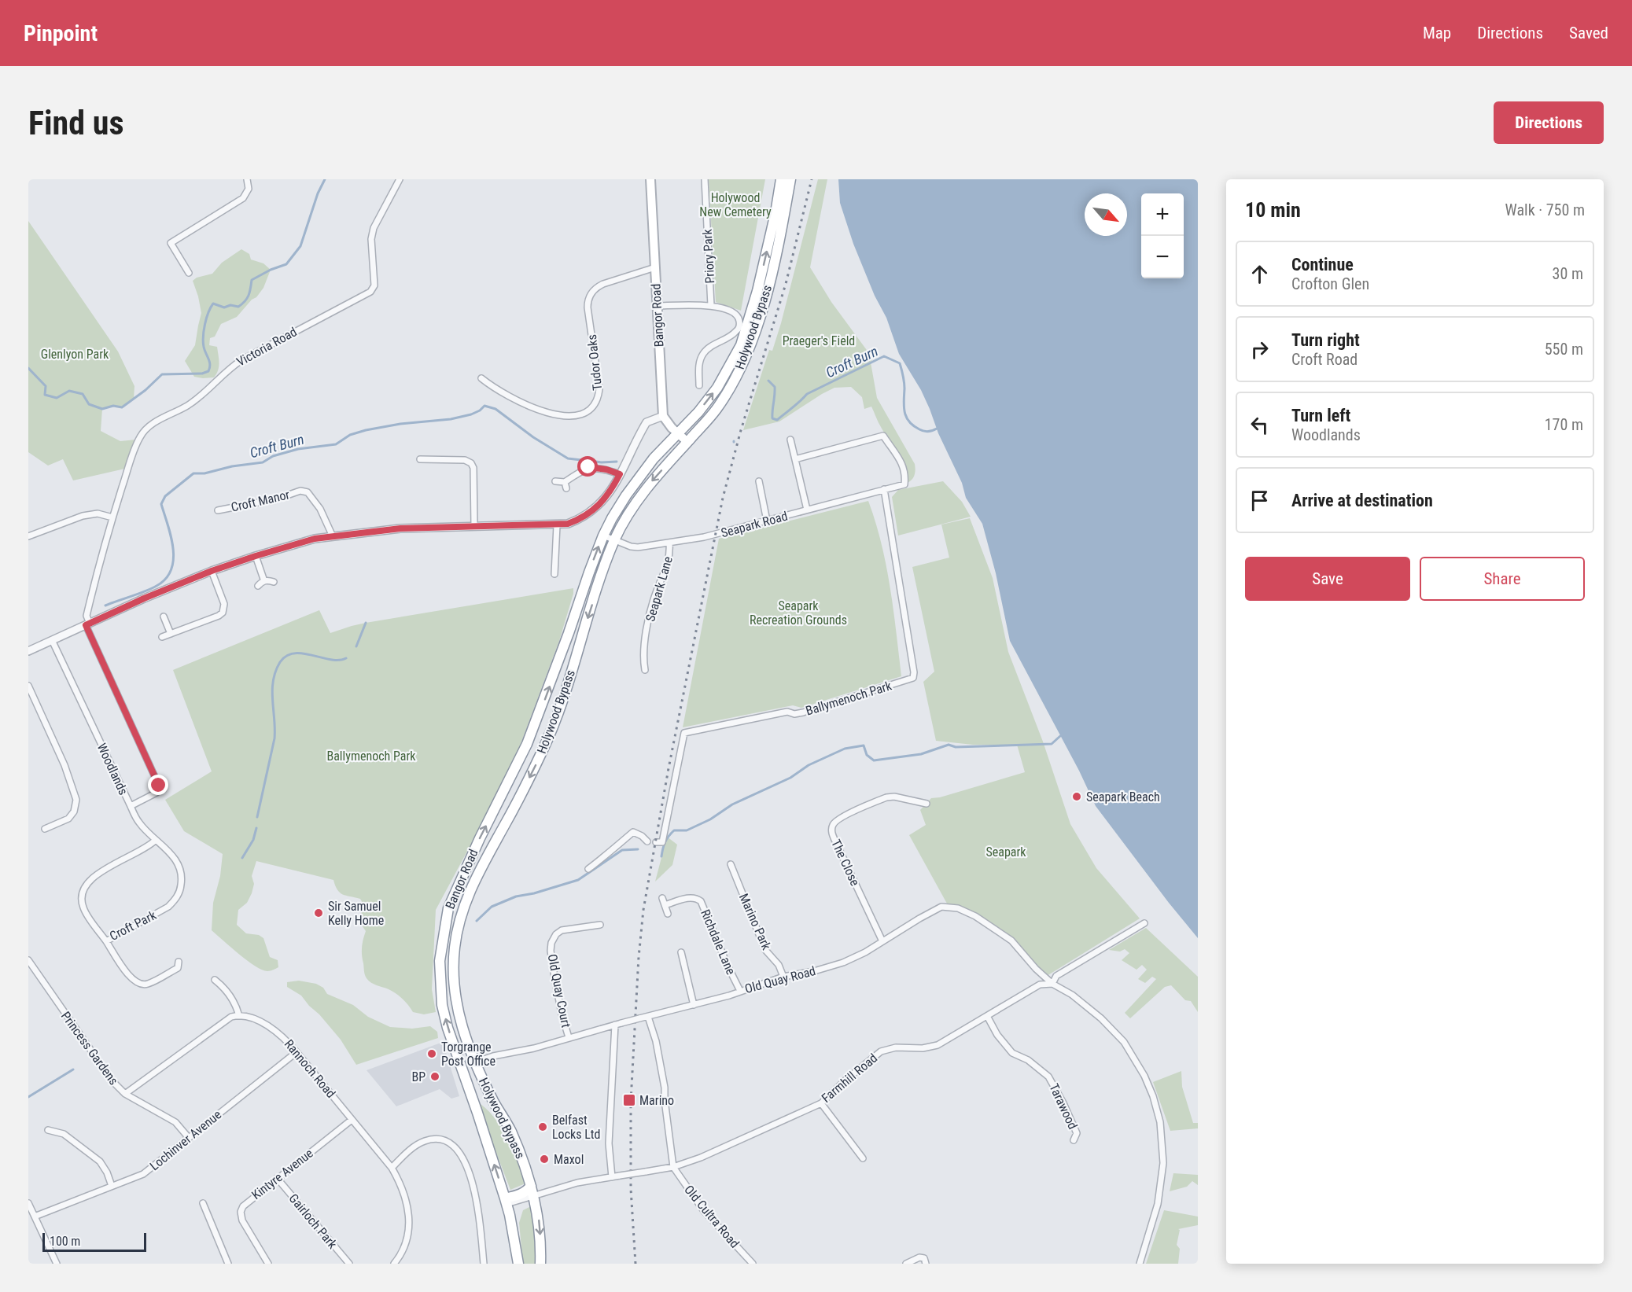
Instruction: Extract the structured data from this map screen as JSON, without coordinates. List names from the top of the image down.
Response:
{
  "streets": {
    "highway": ["Bangor Road", "Holywood Bypass"],
    "street": [
      "Priory Park",
      "Victoria Road",
      "Tudor Oaks",
      "Croft Manor",
      "Seapark Road",
      "Seapark Lane",
      "Ballymenoch Park",
      "Woodlands",
      "The Close",
      "Marino Park",
      "Croft Park",
      "Richdale Lane",
      "Old Quay Road",
      "Old Quay Court",
      "Princess Gardens",
      "Rannoch Road",
      "Farmhill Road",
      "Tarawood",
      "Lochinver Avenue",
      "Kintyre Avenue",
      "Old Cultra Road",
      "Gairloch Park"
    ]
  },
  "crossings": [
    ["Bangor Road", "Holywood Bypass"],
    ["Bangor Road", "Tudor Oaks"],
    ["Bangor Road", "Seapark Road"],
    ["Bangor Road", "Farmhill Road"],
    ["Holywood Bypass", "Seapark Road"],
    ["Holywood Bypass", "Old Quay Road"],
    ["Holywood Bypass", "Farmhill Road"],
    ["Victoria Road", "Woodlands"],
    ["Seapark Road", "Seapark Lane"],
    ["Seapark Road", "Ballymenoch Park"],
    ["Woodlands", "Croft Park"],
    ["The Close", "Old Quay Road"],
    ["Marino Park", "Old Quay Road"],
    ["Richdale Lane", "Old Quay Road"],
    ["Old Quay Road", "Old Quay Court"],
    ["Old Quay Road", "Farmhill Road"],
    ["Princess Gardens", "Lochinver Avenue"],
    ["Rannoch Road", "Lochinver Avenue"],
    ["Rannoch Road", "Kintyre Avenue"],
    ["Farmhill Road", "Tarawood"],
    ["Farmhill Road", "Old Cultra Road"],
    ["Kintyre Avenue", "Gairloch Park"]
  ],
  "one_way": ["Bangor Road"],
  "water": ["Croft Burn"],
  "parks": [
    "Holywood New Cemetery",
    "Praeger's Field",
    "Glenlyon Park",
    "Seapark Recreation Grounds",
    "Ballymenoch Park",
    "Seapark"
  ],
  "places": {
    "other": [
      "Seapark Beach",
      "Sir Samuel Kelly Home",
      "Torgrange Post Office",
      "BP",
      "Belfast Locks Ltd",
      "Maxol"
    ],
    "transit": ["Marino"]
  },
  "scale_bar": "100 m",
  "north": "bottom right",
  "page": {
    "header": "Pinpoint",
    "nav": ["Map", "Directions", "Saved"],
    "buttons": [
      "Directions",
      ["Save", "Share"]
    ],
    "title": "Find us",
    "heading": ["10 min", "Walk · 750 m"],
    "map_buttons": ["+", "−"],
    "list": [
      ["Continue", "Crofton Glen", "30 m"],
      ["Turn right", "Croft Road", "550 m"],
      ["Turn left", "Woodlands", "170 m"],
      "Arrive at destination"
    ],
    "scale": "100 m"
  }
}
